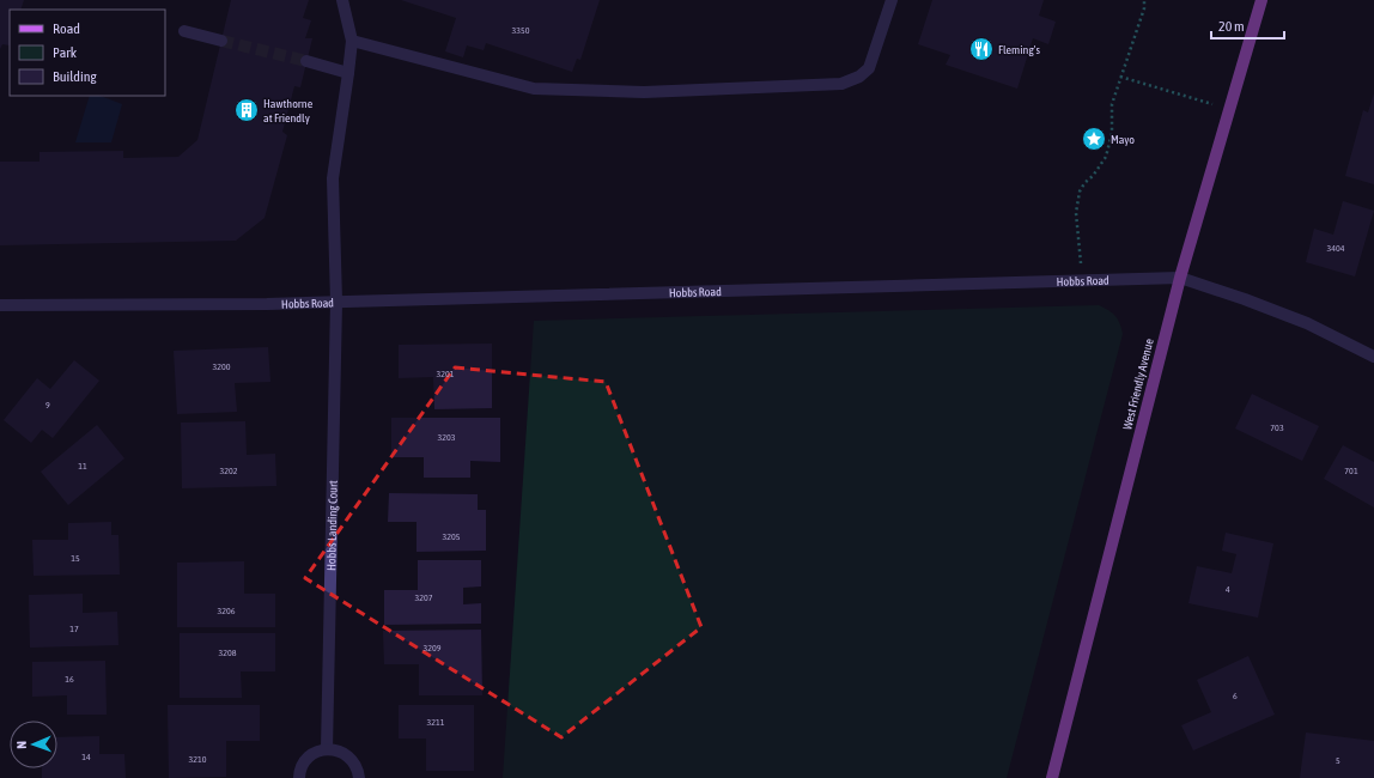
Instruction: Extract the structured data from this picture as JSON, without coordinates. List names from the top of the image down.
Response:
{
  "streets": {
    "main road": ["West Friendly Avenue"],
    "street": ["Hobbs Road", "Hobbs Landing Court"]
  },
  "crossings": [
    ["Hobbs Road", "West Friendly Avenue"],
    ["Hobbs Road", "Hobbs Landing Court"]
  ],
  "places": {
    "restaurant": ["Fleming's"],
    "building": ["Hawthorne at Friendly"],
    "place": ["Mayo"]
  },
  "house_numbers": [
    "3350",
    "3404",
    "3200",
    "3201",
    "9",
    "703",
    "3203",
    "11",
    "3202",
    "701",
    "3205",
    "15",
    "4",
    "3207",
    "3206",
    "17",
    "3209",
    "3208",
    "16",
    "6",
    "3211",
    "14",
    "3210",
    "5"
  ],
  "legend": ["Road", "Park", "Building"],
  "scale_bar": "20 m",
  "north": "left"
}
